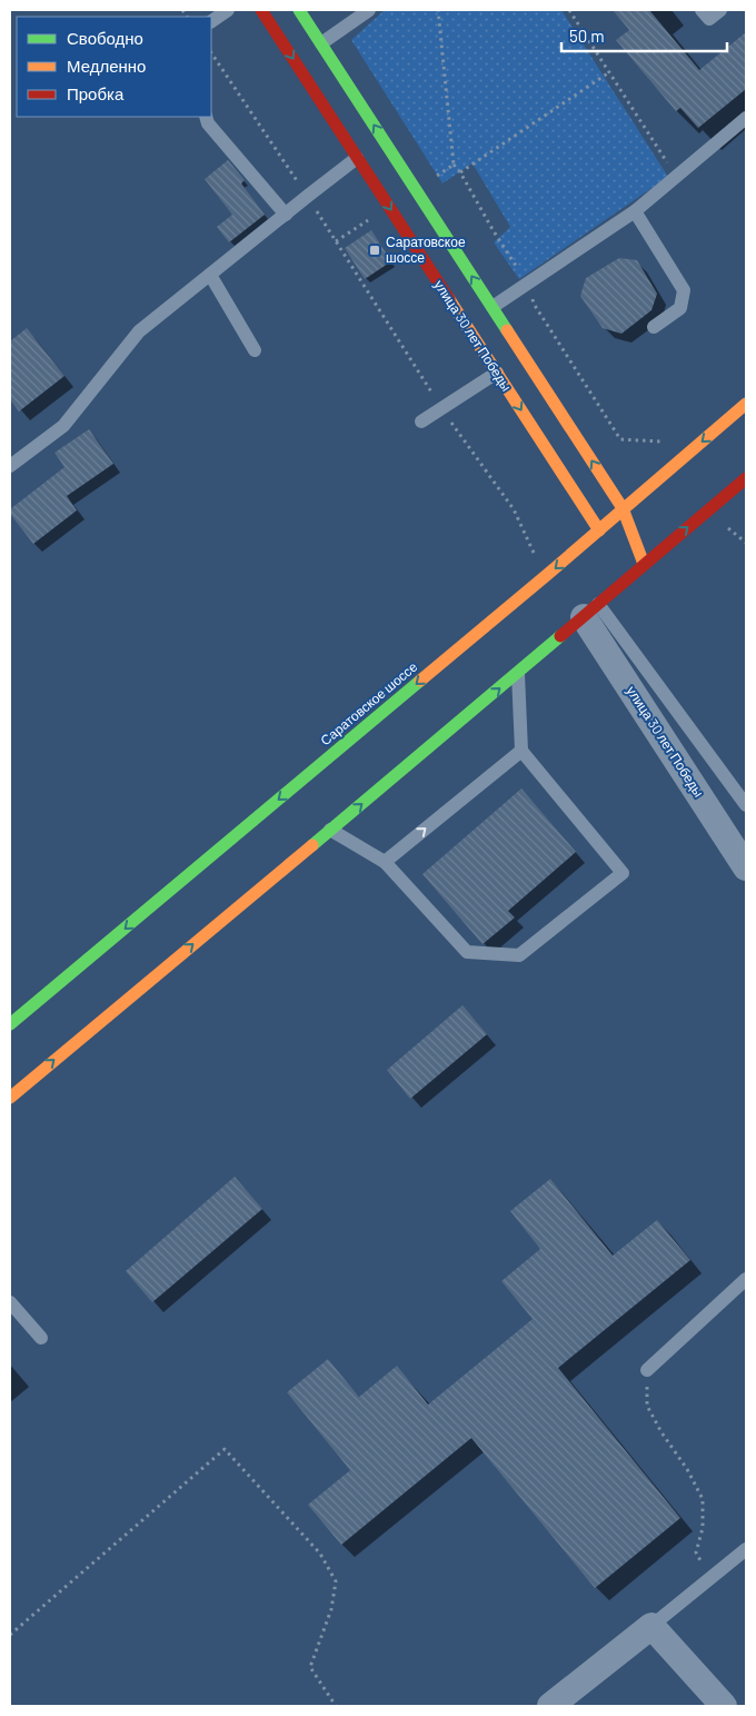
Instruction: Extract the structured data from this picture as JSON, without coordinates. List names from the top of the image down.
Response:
{
  "streets": {
    "main road": ["улица 30 лет Победы", "Саратовское шоссе"]
  },
  "crossings": [
    ["улица 30 лет Победы", "Саратовское шоссе"]
  ],
  "places": {
    "transit": ["Саратовское шоссе"]
  },
  "legend": ["Свободно", "Медленно", "Пробка"],
  "scale_bar": "50 m"
}
